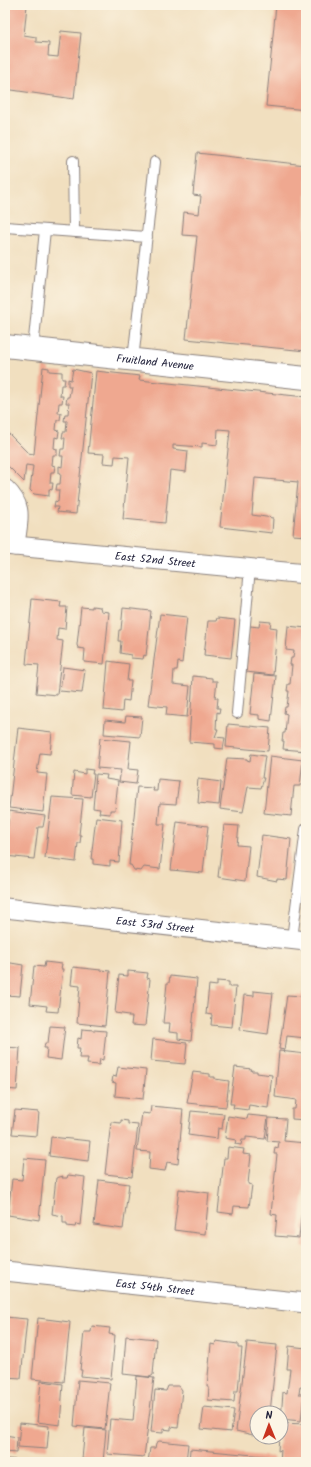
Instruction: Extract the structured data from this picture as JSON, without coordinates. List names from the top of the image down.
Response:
{
  "streets": {
    "street": [
      "Fruitland Avenue",
      "East 52nd Street",
      "East 53rd Street",
      "East 54th Street"
    ]
  },
  "north": "top"
}
